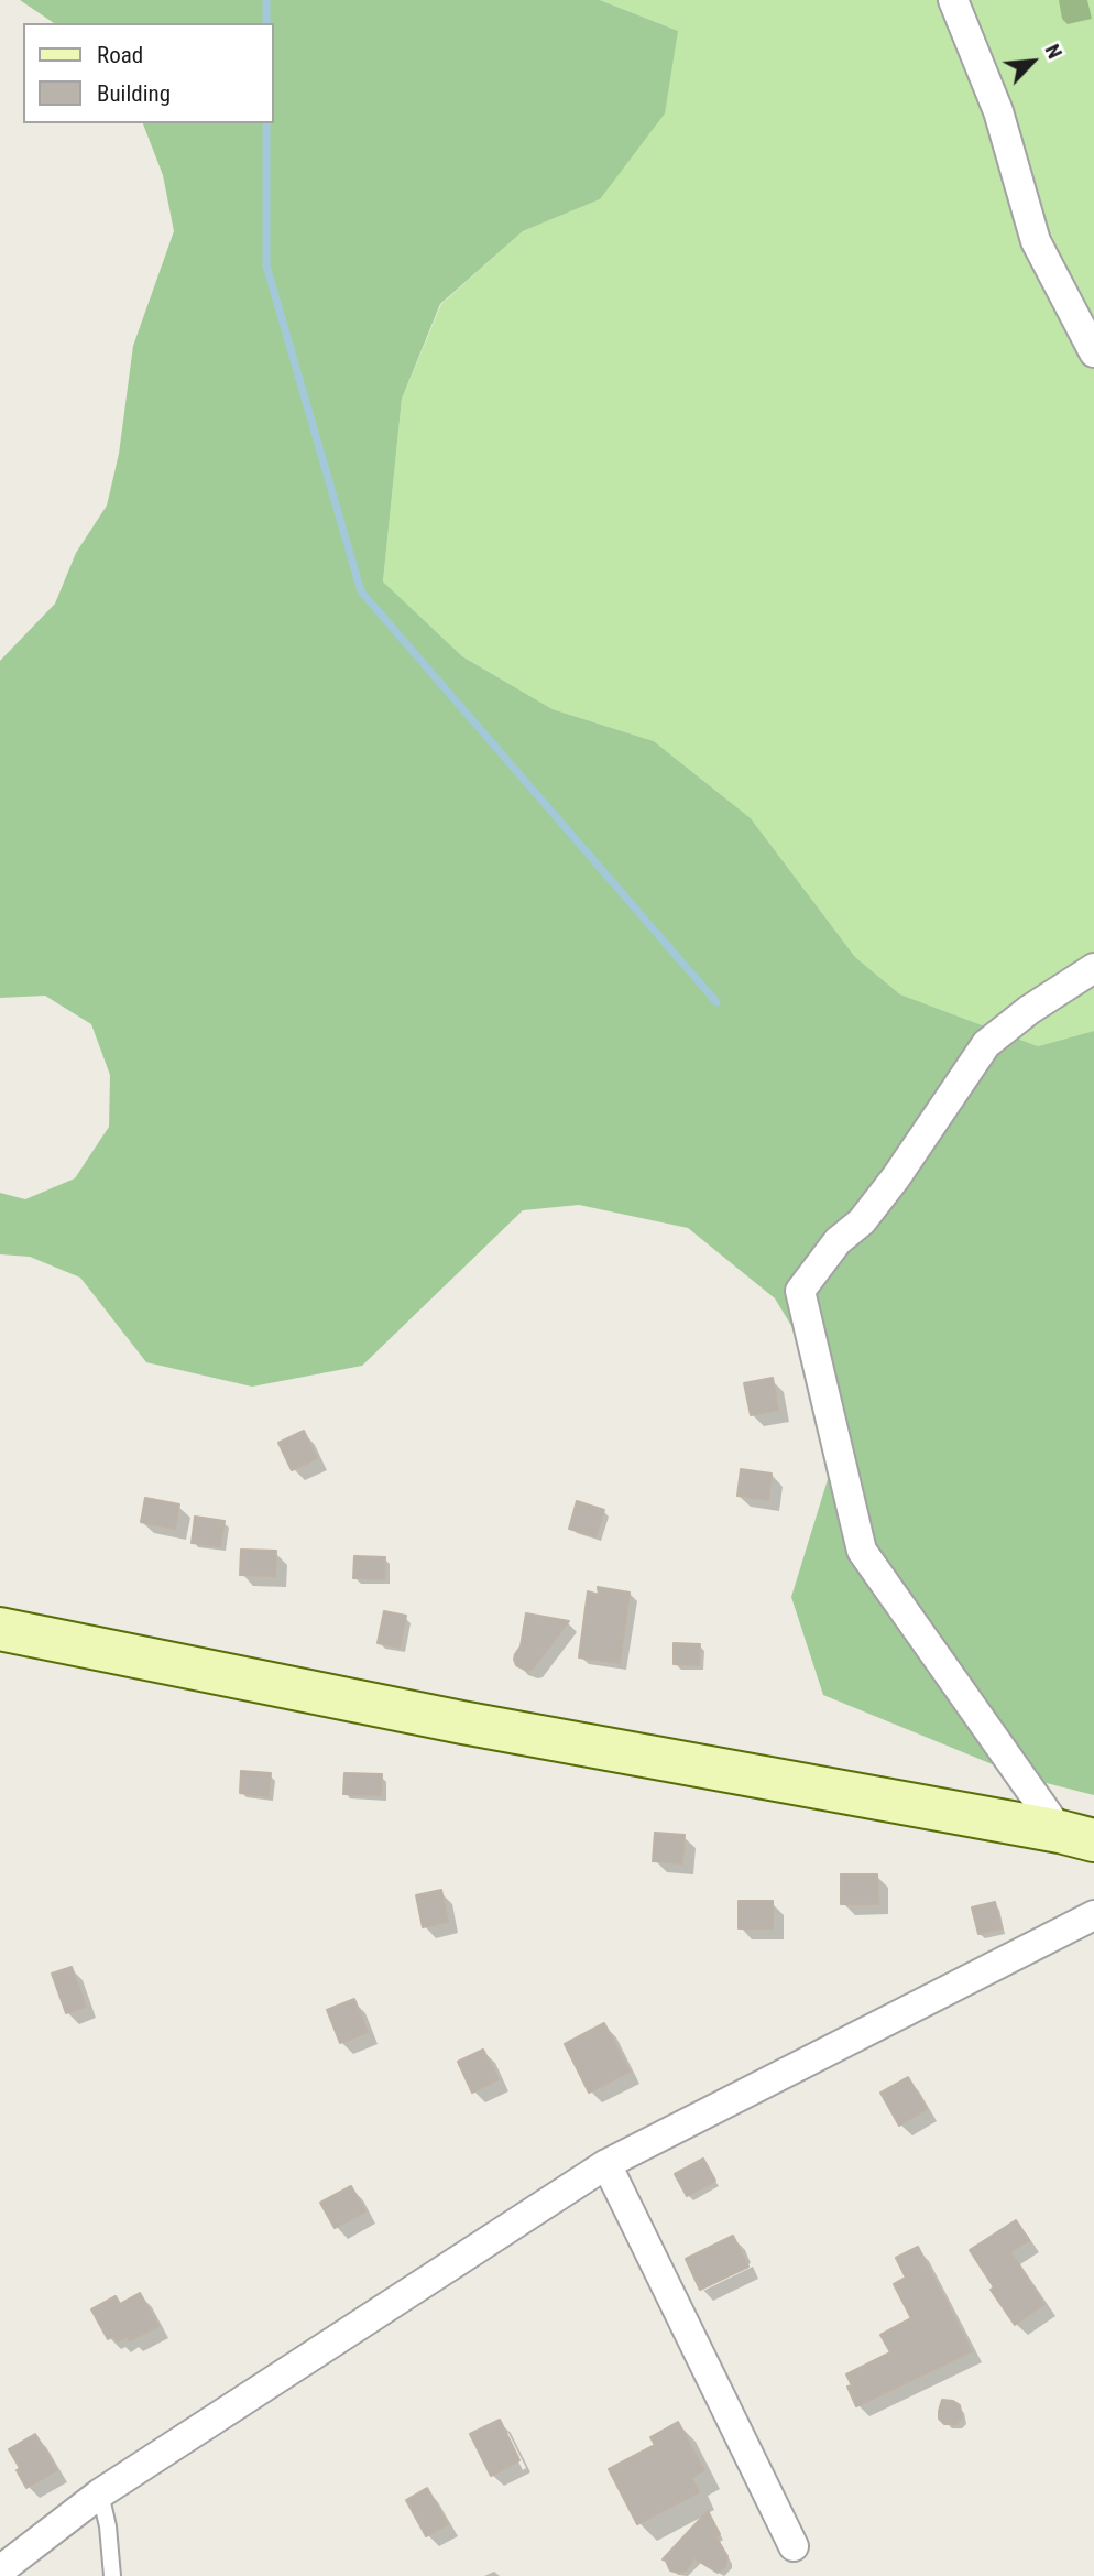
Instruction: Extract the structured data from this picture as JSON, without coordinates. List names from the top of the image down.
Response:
{
  "legend": ["Road", "Building"],
  "north": "top right"
}
